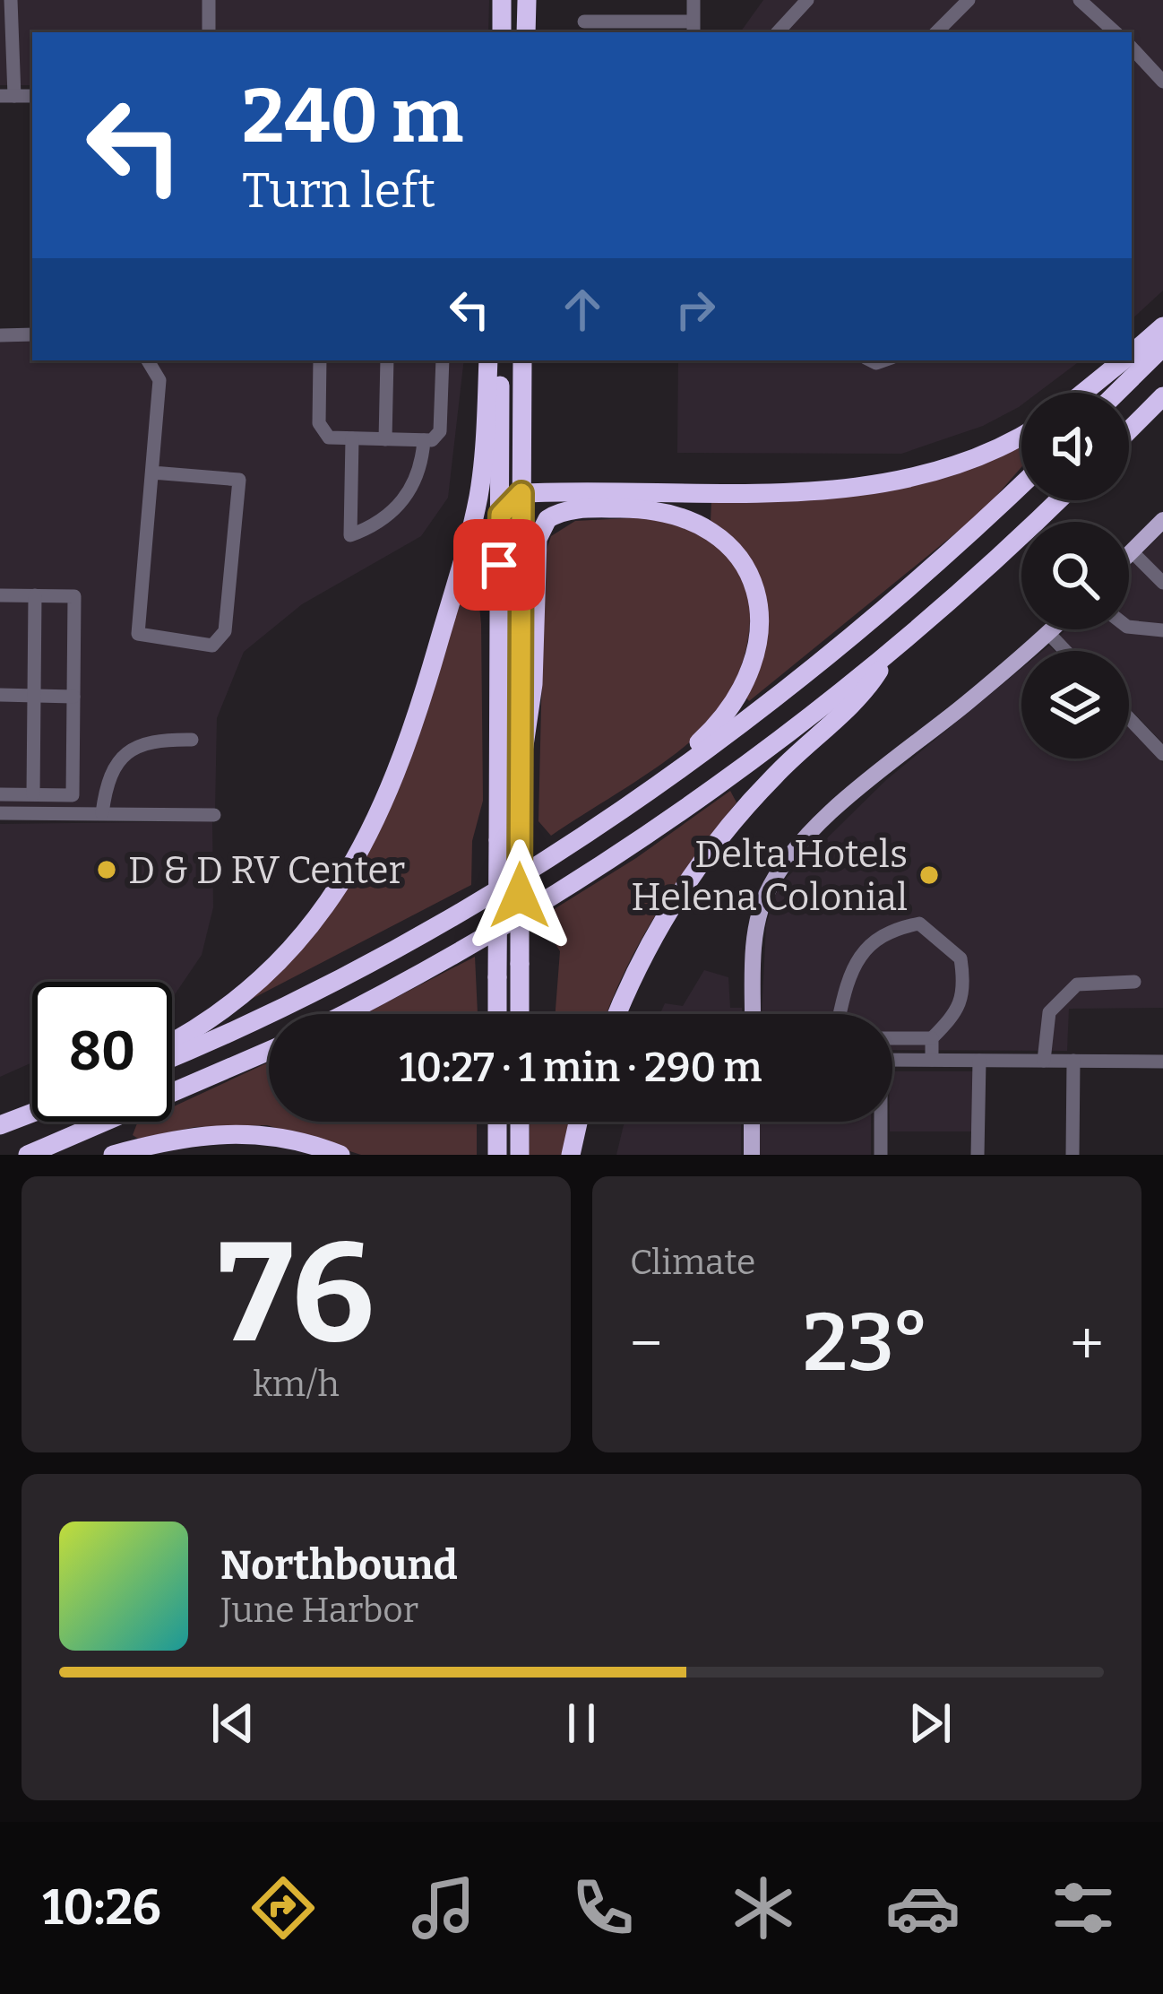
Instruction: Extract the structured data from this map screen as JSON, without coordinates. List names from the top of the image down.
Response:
{
  "places": ["D & D RV Center", "Delta Hotels Helena Colonial"],
  "page": {
    "turn": ["240 m", "Turn left"],
    "limit": "80",
    "trip": "10:27 · 1 min · 290 m",
    "tile": [
      ["76", "km/h"],
      "Climate"
    ],
    "heat": ["−", "23°", "+"],
    "song": ["Northbound", "June Harbor"],
    "tabs": "10:26"
  }
}
